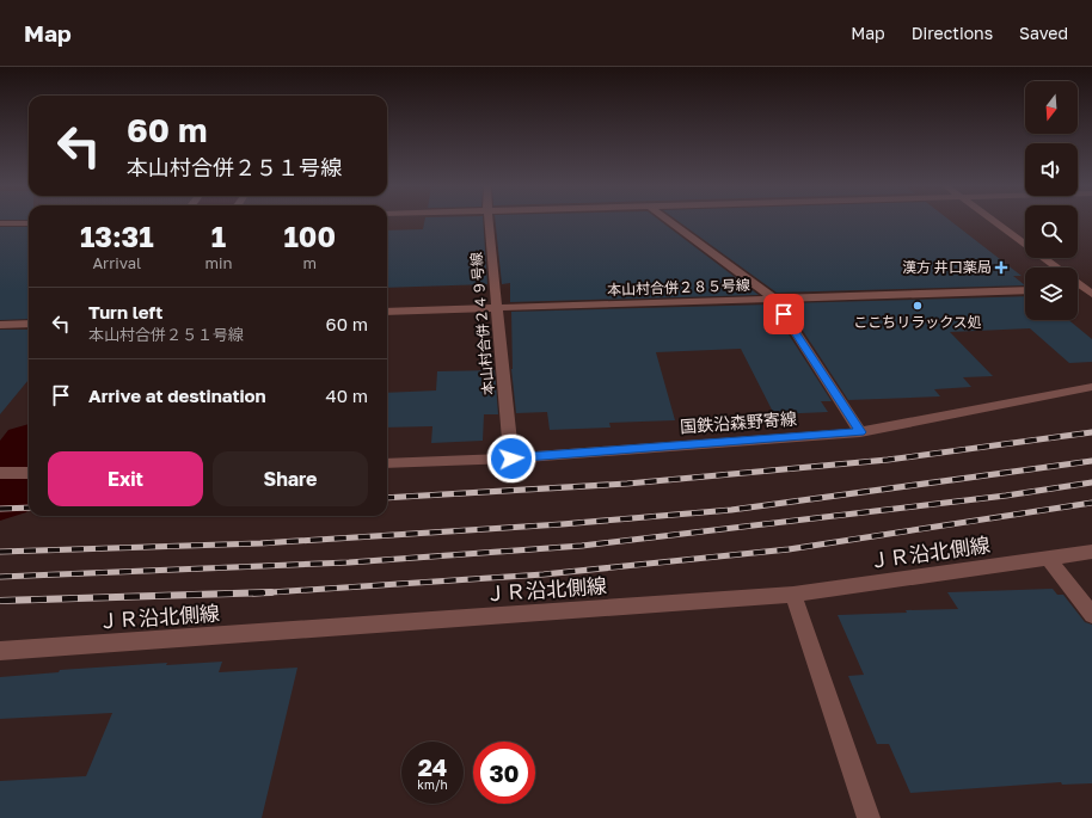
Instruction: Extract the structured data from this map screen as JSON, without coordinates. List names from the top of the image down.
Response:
{
  "streets": {
    "street": [
      "本山村合併２８５号線",
      "本山村合併２４９号線",
      "国鉄沿森野寄線",
      "ＪＲ沿北側線"
    ]
  },
  "crossings": [
    ["本山村合併２８５号線", "本山村合併２４９号線"],
    ["本山村合併２４９号線", "国鉄沿森野寄線"]
  ],
  "places": {
    "health": ["漢方 井口薬局"],
    "other": ["ここちリラックス処"]
  },
  "north": "bottom",
  "page": {
    "header": "Map",
    "nav": ["Map", "Directions", "Saved"],
    "turn": ["60 m", "本山村合併２５１号線"],
    "eta": [
      "13:31",
      "Arrival",
      "1",
      "min",
      "100",
      "m"
    ],
    "list": [
      {
        "name": "Turn left",
        "note": "本山村合併２５１号線",
        "value": "60 m"
      },
      {
        "name": "Arrive at destination",
        "value": "40 m"
      }
    ],
    "buttons": ["Exit", "Share"],
    "speed": "24 km/h",
    "limit": "30"
  }
}
